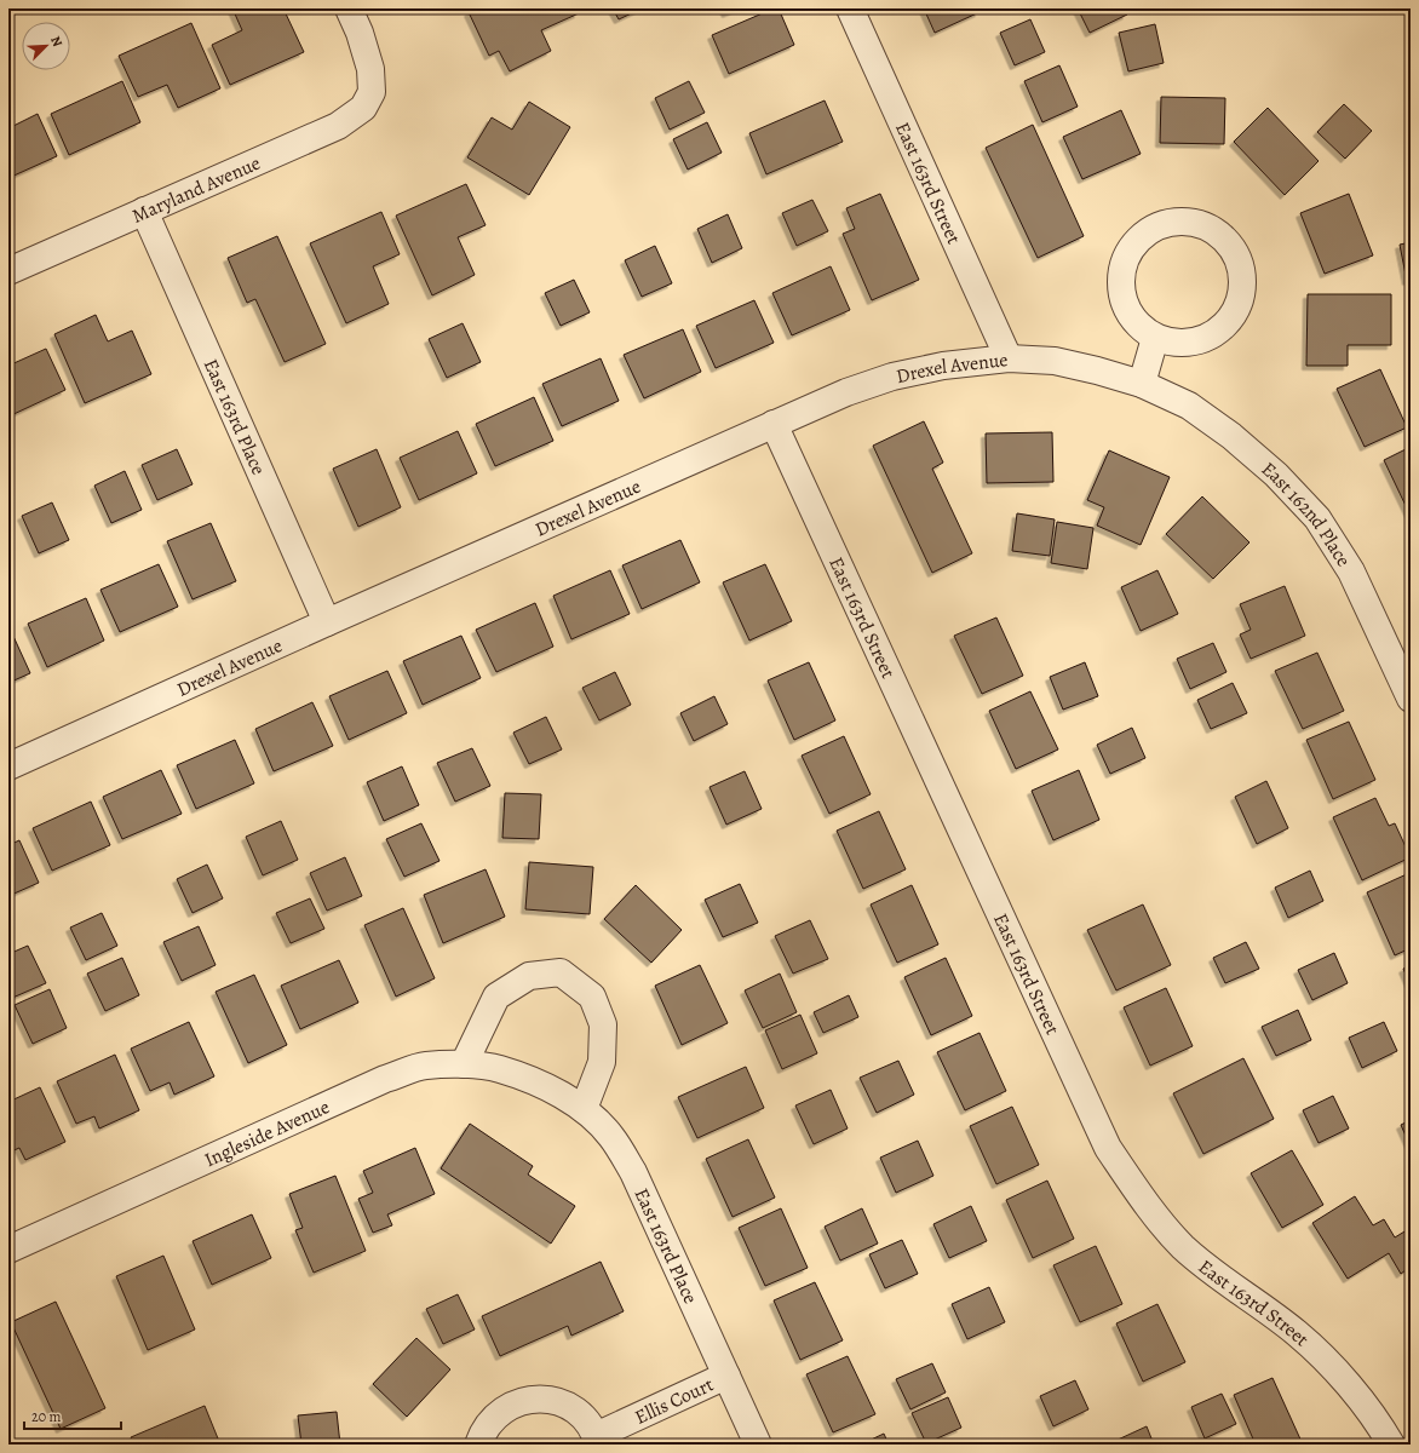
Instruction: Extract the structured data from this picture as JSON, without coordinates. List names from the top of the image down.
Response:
{
  "streets": {
    "street": [
      "East 163rd Street",
      "Maryland Avenue",
      "Drexel Avenue",
      "East 163rd Place",
      "East 162nd Place",
      "Ingleside Avenue",
      "Ellis Court"
    ]
  },
  "crossings": [
    ["East 163rd Street", "Drexel Avenue"],
    ["Maryland Avenue", "East 163rd Place"],
    ["Drexel Avenue", "East 163rd Place"],
    ["Drexel Avenue", "East 162nd Place"],
    ["East 163rd Place", "Ingleside Avenue"],
    ["East 163rd Place", "Ellis Court"]
  ],
  "scale_bar": "20 m",
  "north": "top right"
}
